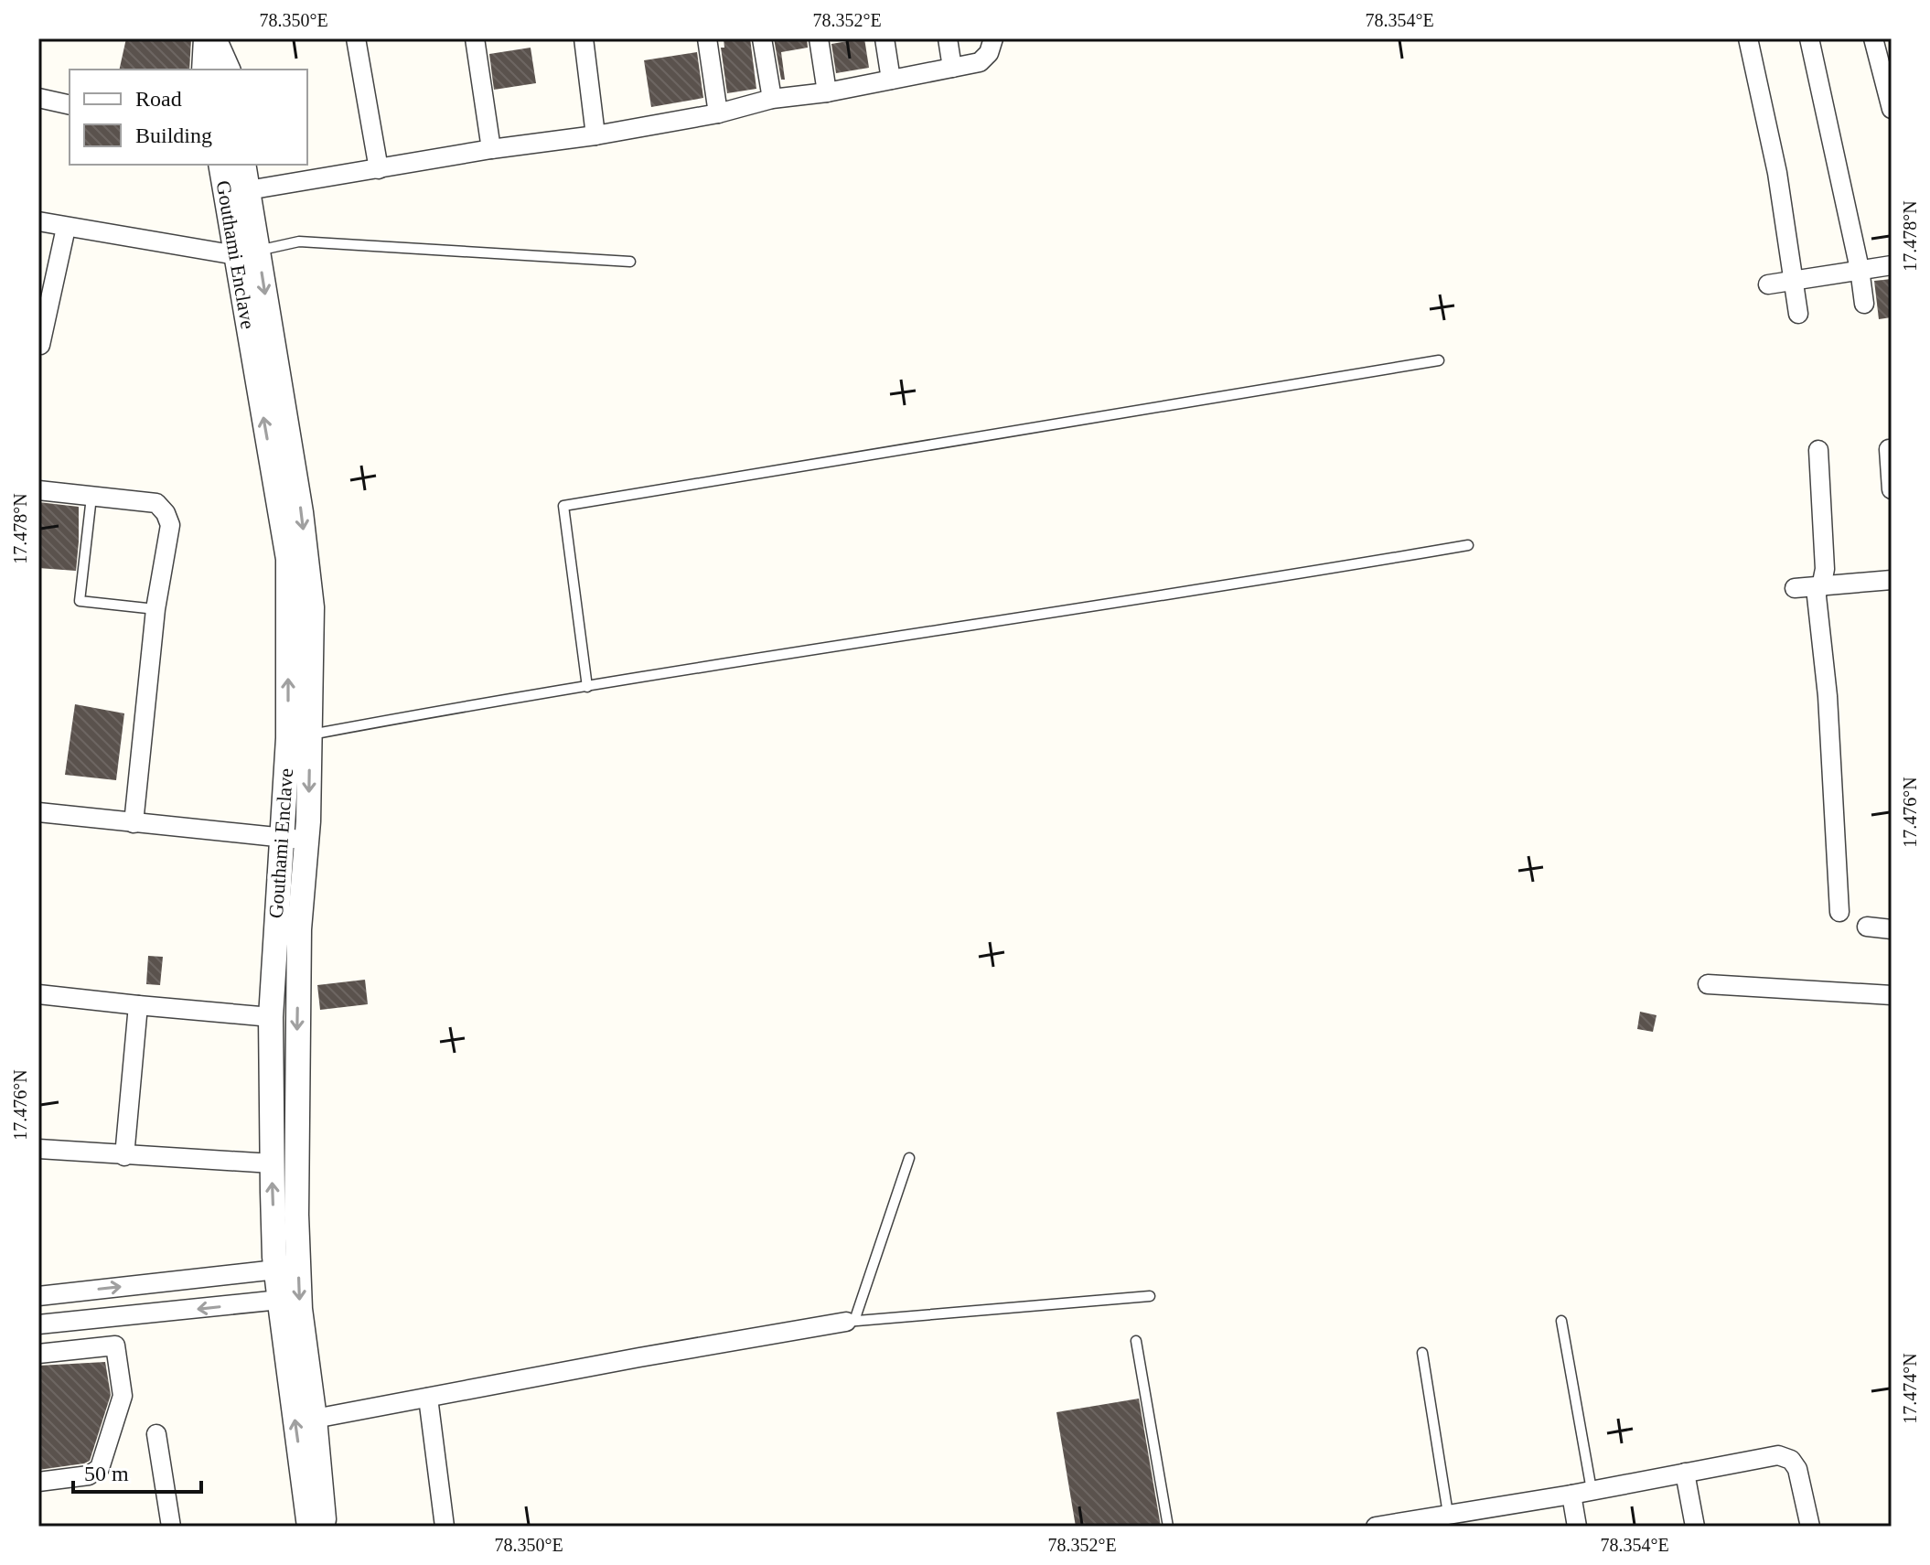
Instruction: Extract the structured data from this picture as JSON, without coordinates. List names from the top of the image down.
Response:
{
  "streets": {
    "street": ["Gouthami Enclave"]
  },
  "legend": ["Road", "Building"],
  "scale_bar": "50 m",
  "coordinates": [
    "78.350°E",
    "78.352°E",
    "78.354°E",
    "17.478°N",
    "17.476°N",
    "17.474°N"
  ]
}
